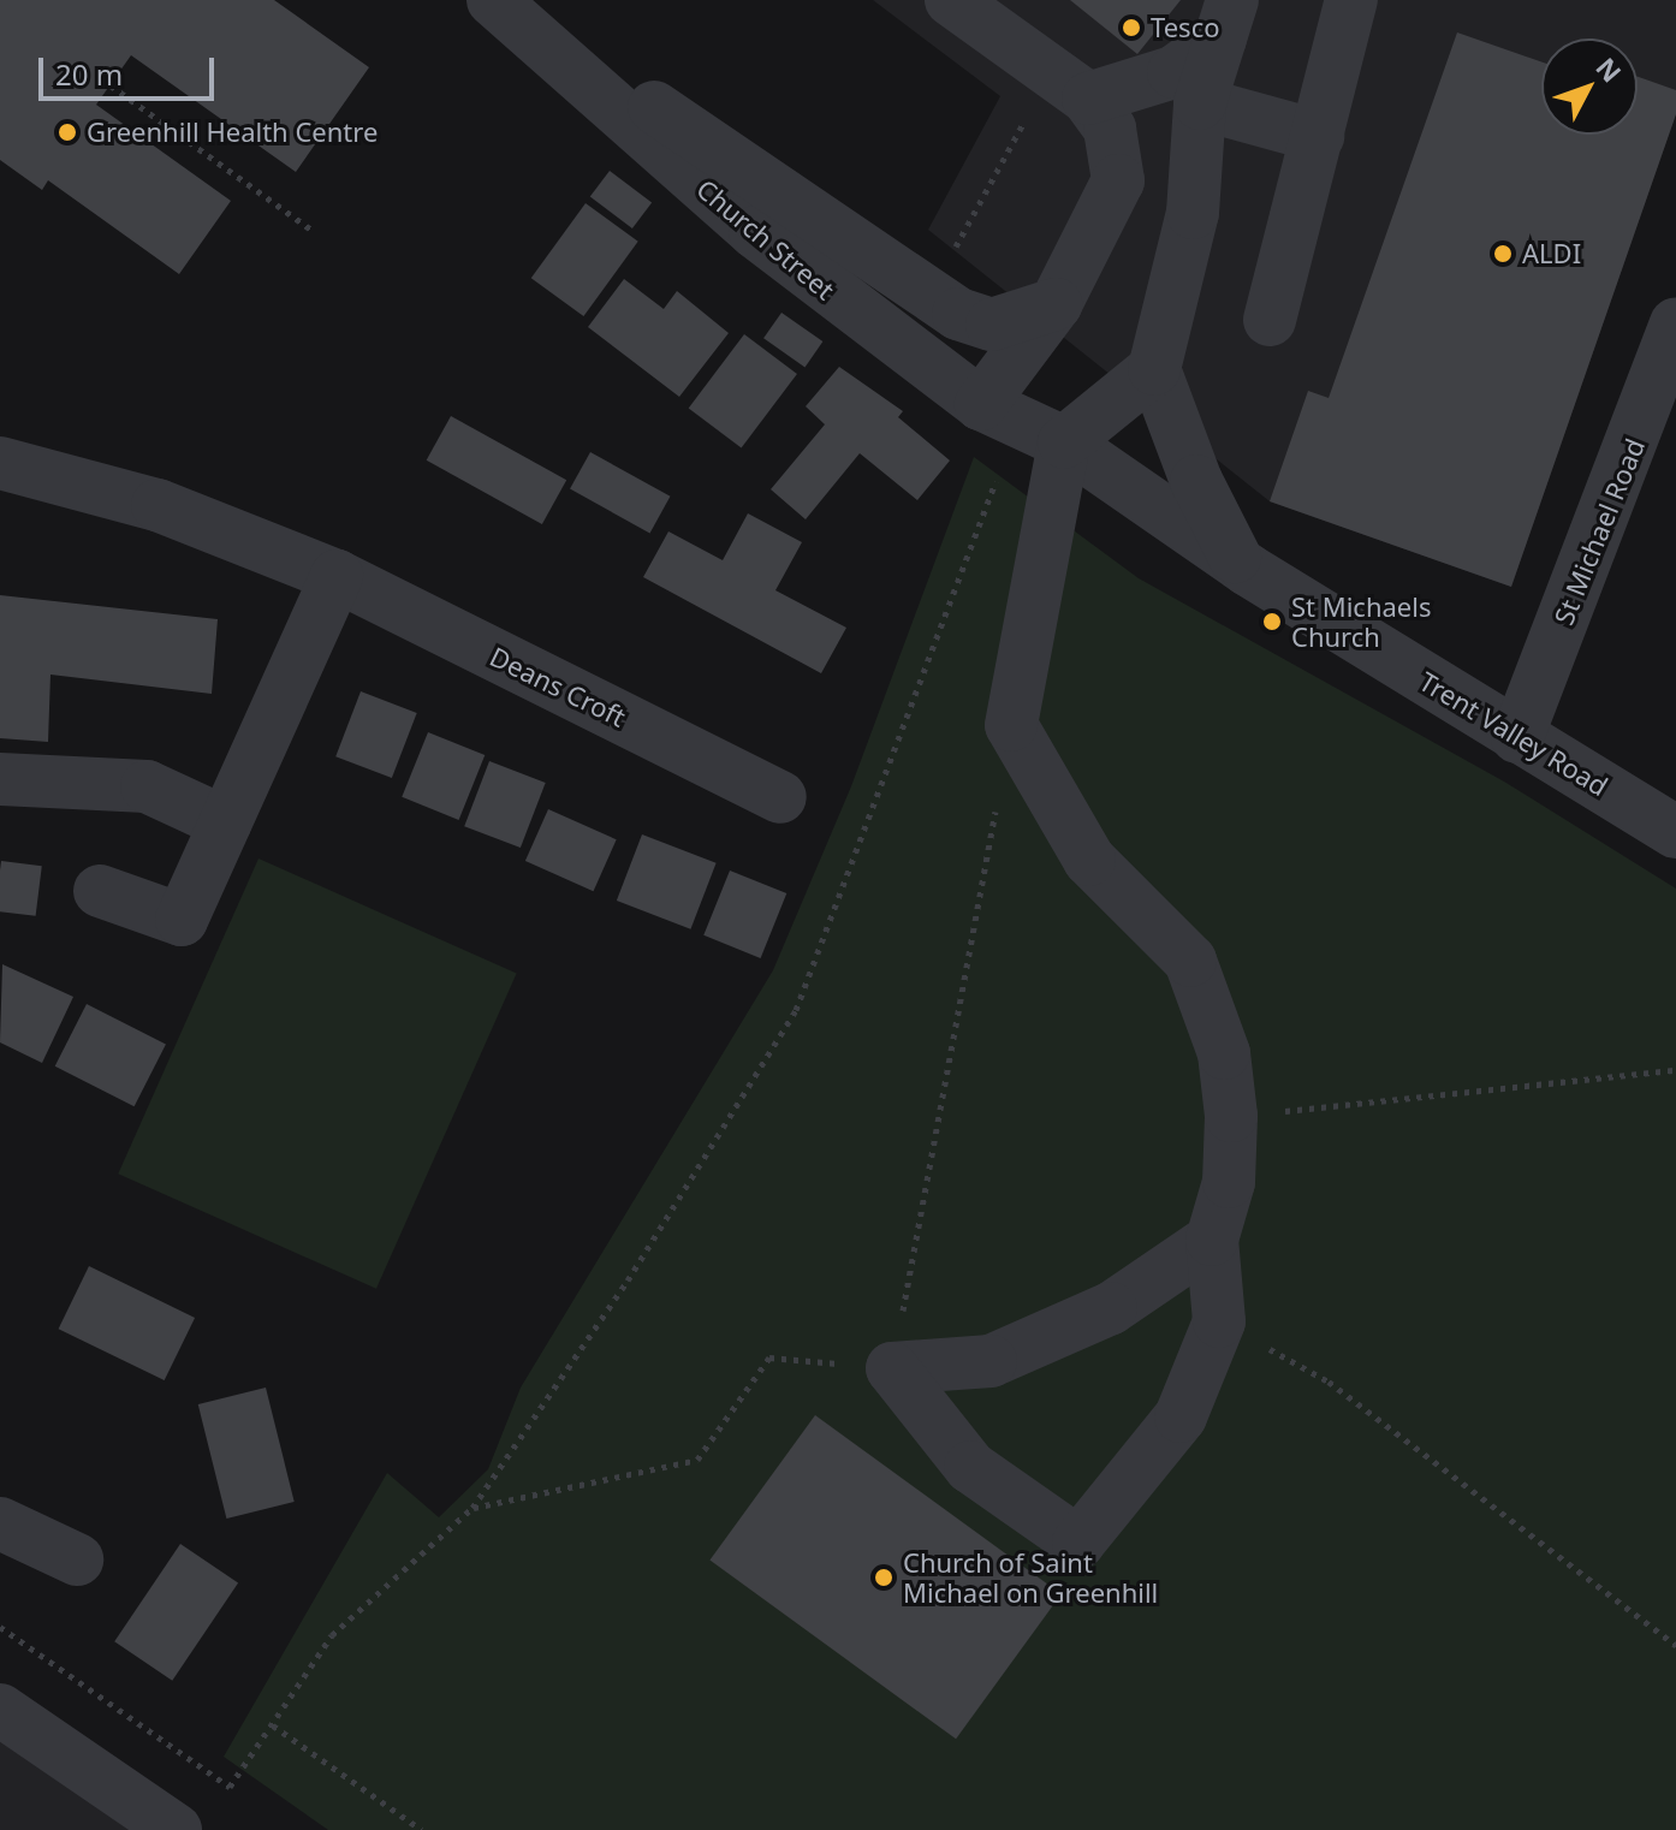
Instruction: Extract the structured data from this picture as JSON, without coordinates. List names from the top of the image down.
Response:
{
  "streets": {
    "street": [
      "Church Street",
      "St Michael Road",
      "Deans Croft",
      "Trent Valley Road"
    ]
  },
  "crossings": [
    ["Church Street", "Trent Valley Road"],
    ["St Michael Road", "Trent Valley Road"]
  ],
  "places": [
    "Tesco",
    "Greenhill Health Centre",
    "ALDI",
    "St Michaels Church",
    "Church of Saint Michael on Greenhill"
  ],
  "scale_bar": "20 m",
  "north": "top right"
}
